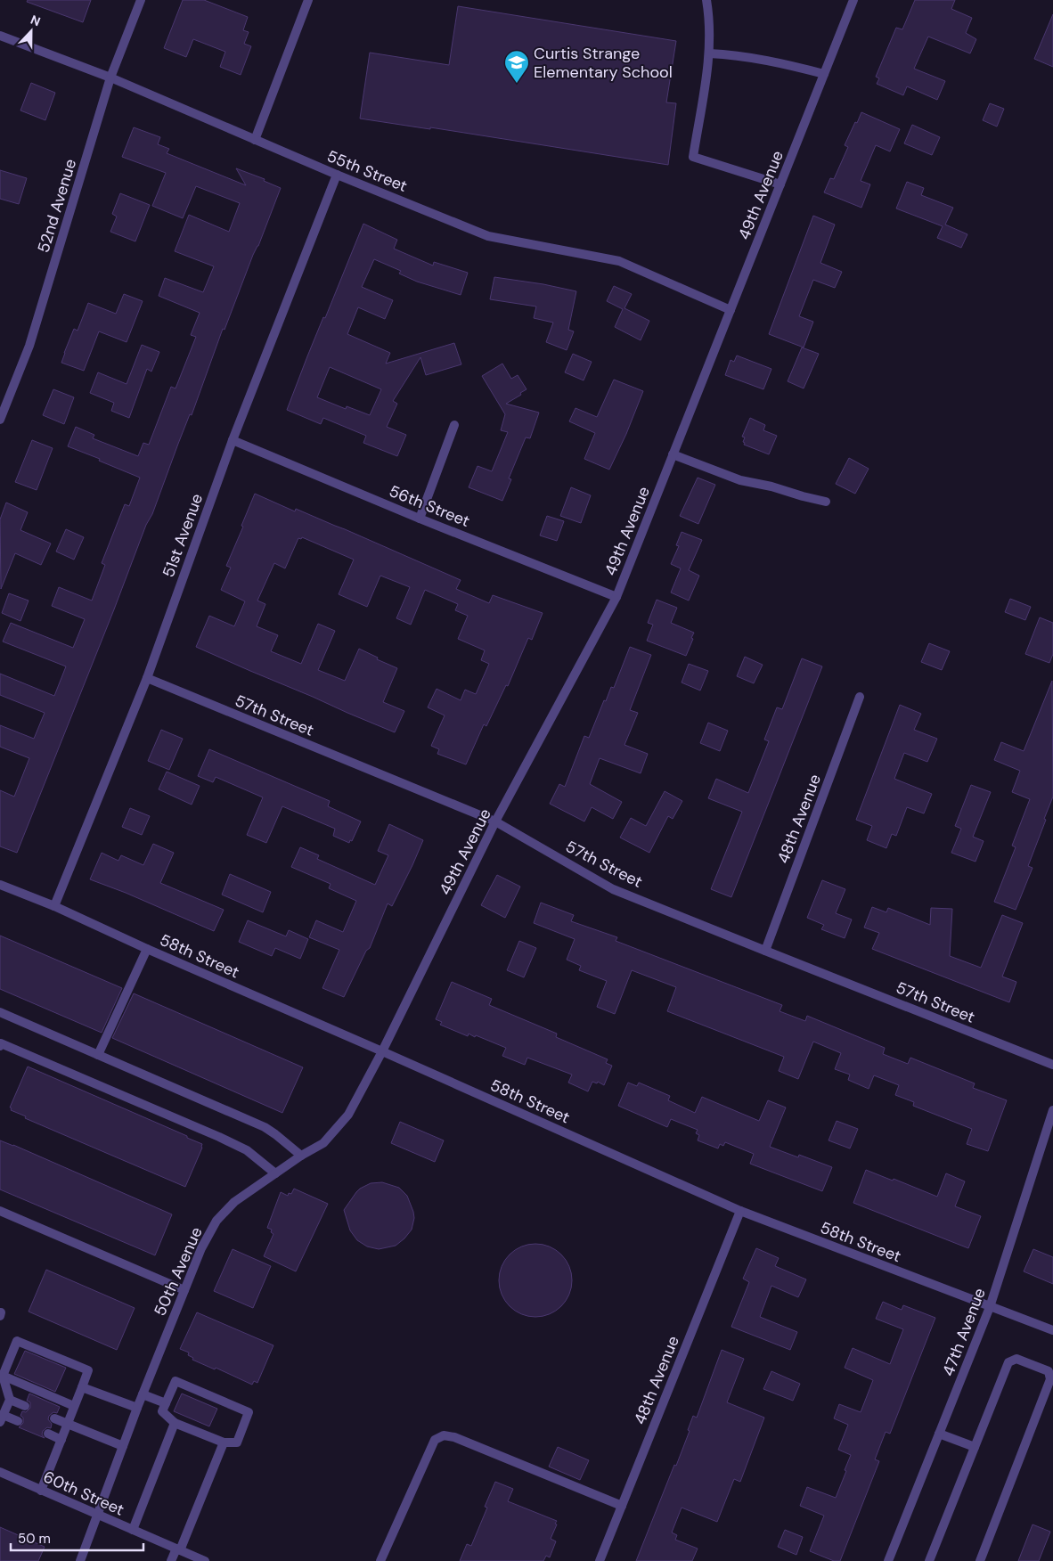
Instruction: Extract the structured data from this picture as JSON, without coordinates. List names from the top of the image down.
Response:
{
  "streets": {
    "street": [
      "55th Street",
      "49th Avenue",
      "52nd Avenue",
      "56th Street",
      "51st Avenue",
      "57th Street",
      "48th Avenue",
      "58th Street",
      "50th Avenue",
      "47th Avenue",
      "60th Street"
    ]
  },
  "crossings": [
    ["55th Street", "49th Avenue"],
    ["55th Street", "52nd Avenue"],
    ["55th Street", "51st Avenue"],
    ["49th Avenue", "56th Street"],
    ["49th Avenue", "57th Street"],
    ["49th Avenue", "58th Street"],
    ["49th Avenue", "50th Avenue"],
    ["56th Street", "51st Avenue"],
    ["51st Avenue", "57th Street"],
    ["51st Avenue", "58th Street"],
    ["57th Street", "48th Avenue"],
    ["48th Avenue", "58th Street"],
    ["58th Street", "50th Avenue"],
    ["58th Street", "47th Avenue"],
    ["50th Avenue", "60th Street"]
  ],
  "places": {
    "school or university": ["Curtis Strange Elementary School"]
  },
  "scale_bar": "50 m",
  "north": "top"
}
